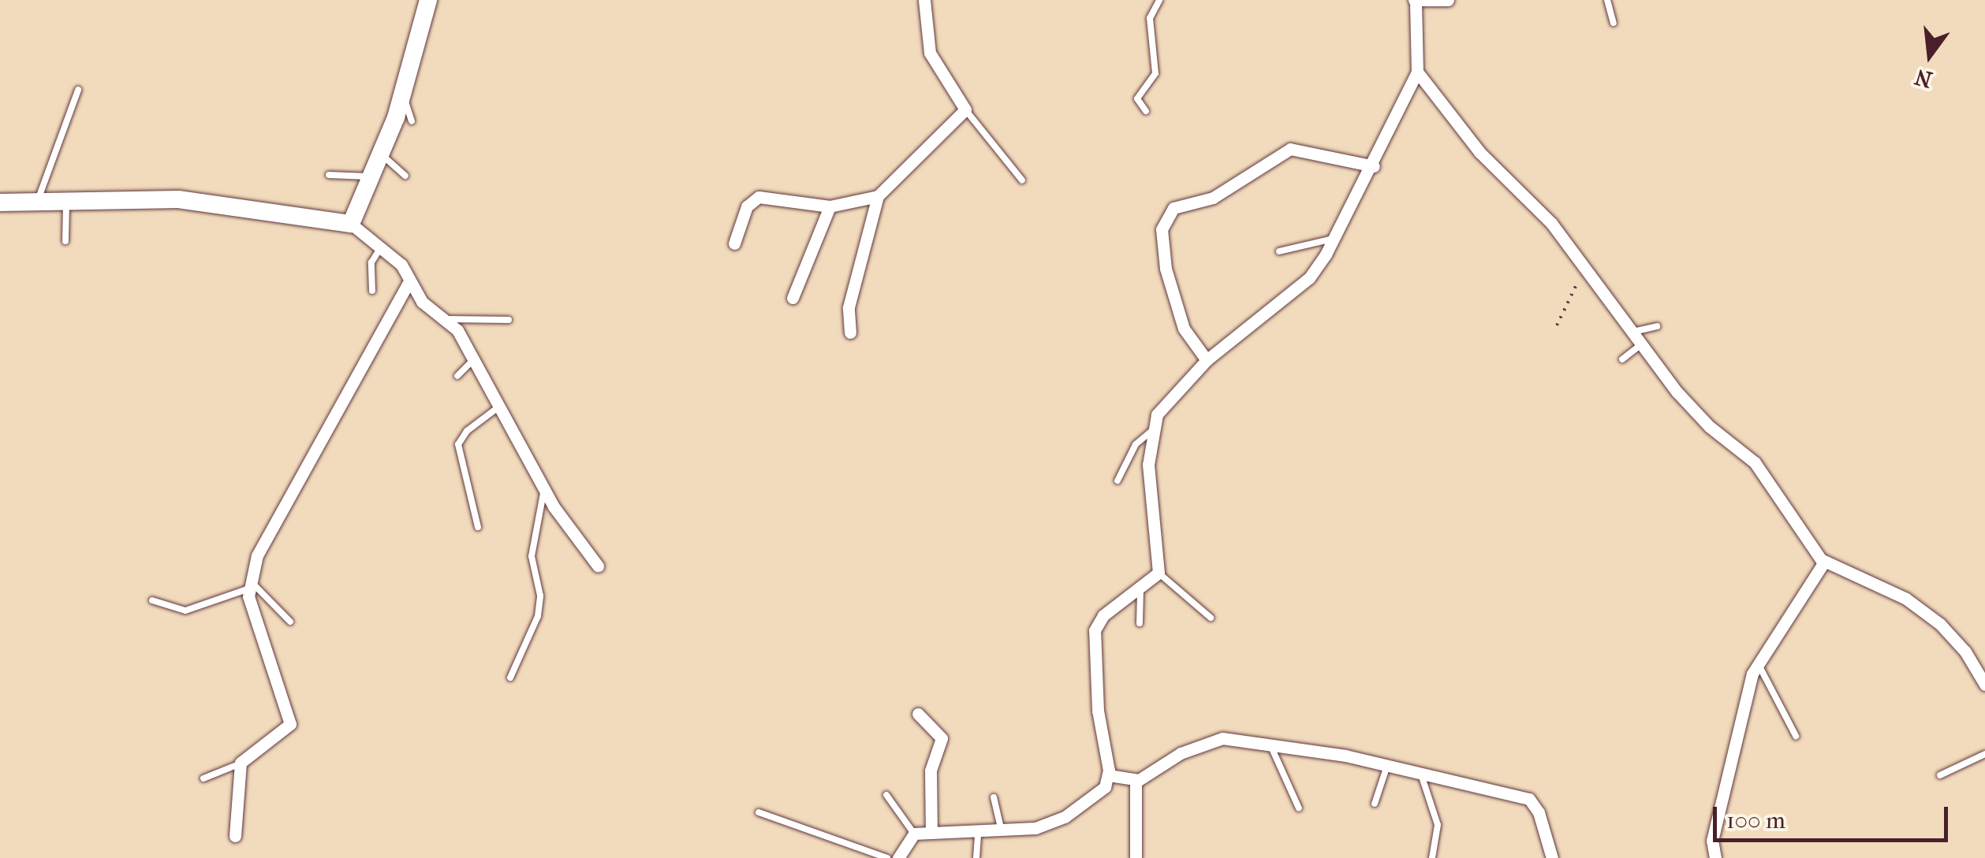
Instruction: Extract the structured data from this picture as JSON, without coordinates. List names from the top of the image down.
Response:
{
  "scale_bar": "100 m",
  "north": "bottom"
}
